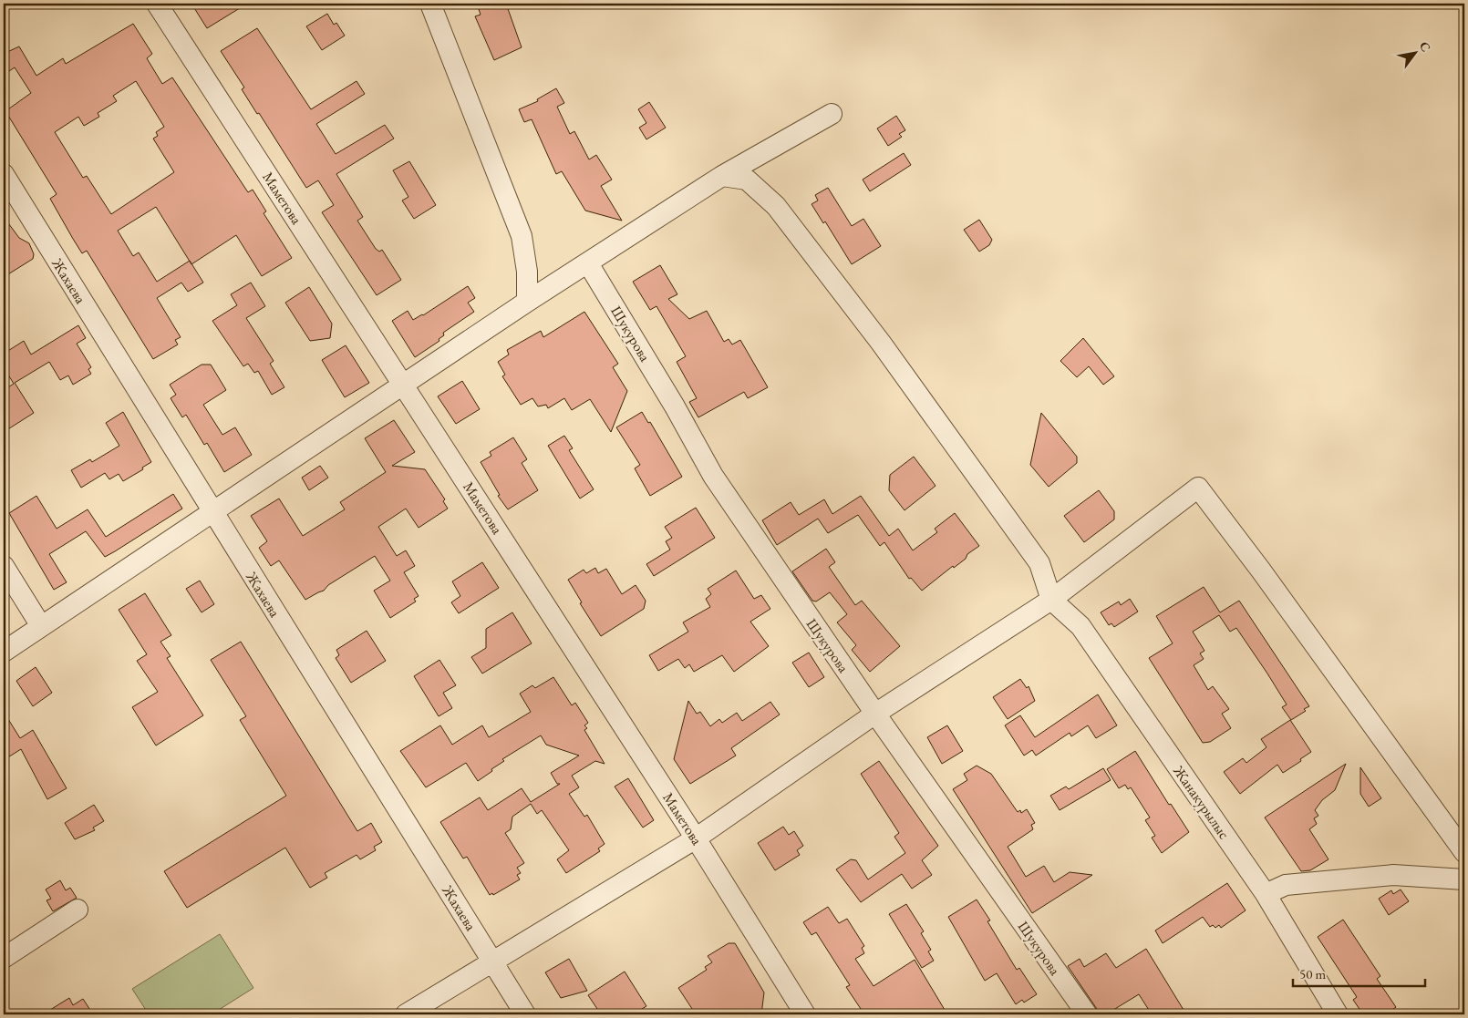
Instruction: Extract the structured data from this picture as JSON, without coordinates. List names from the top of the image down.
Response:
{
  "streets": {
    "street": [
      "Маметова",
      "Жахаева",
      "Шукурова",
      "Жанакурылыс"
    ]
  },
  "scale_bar": "50 m",
  "north": "top right"
}
